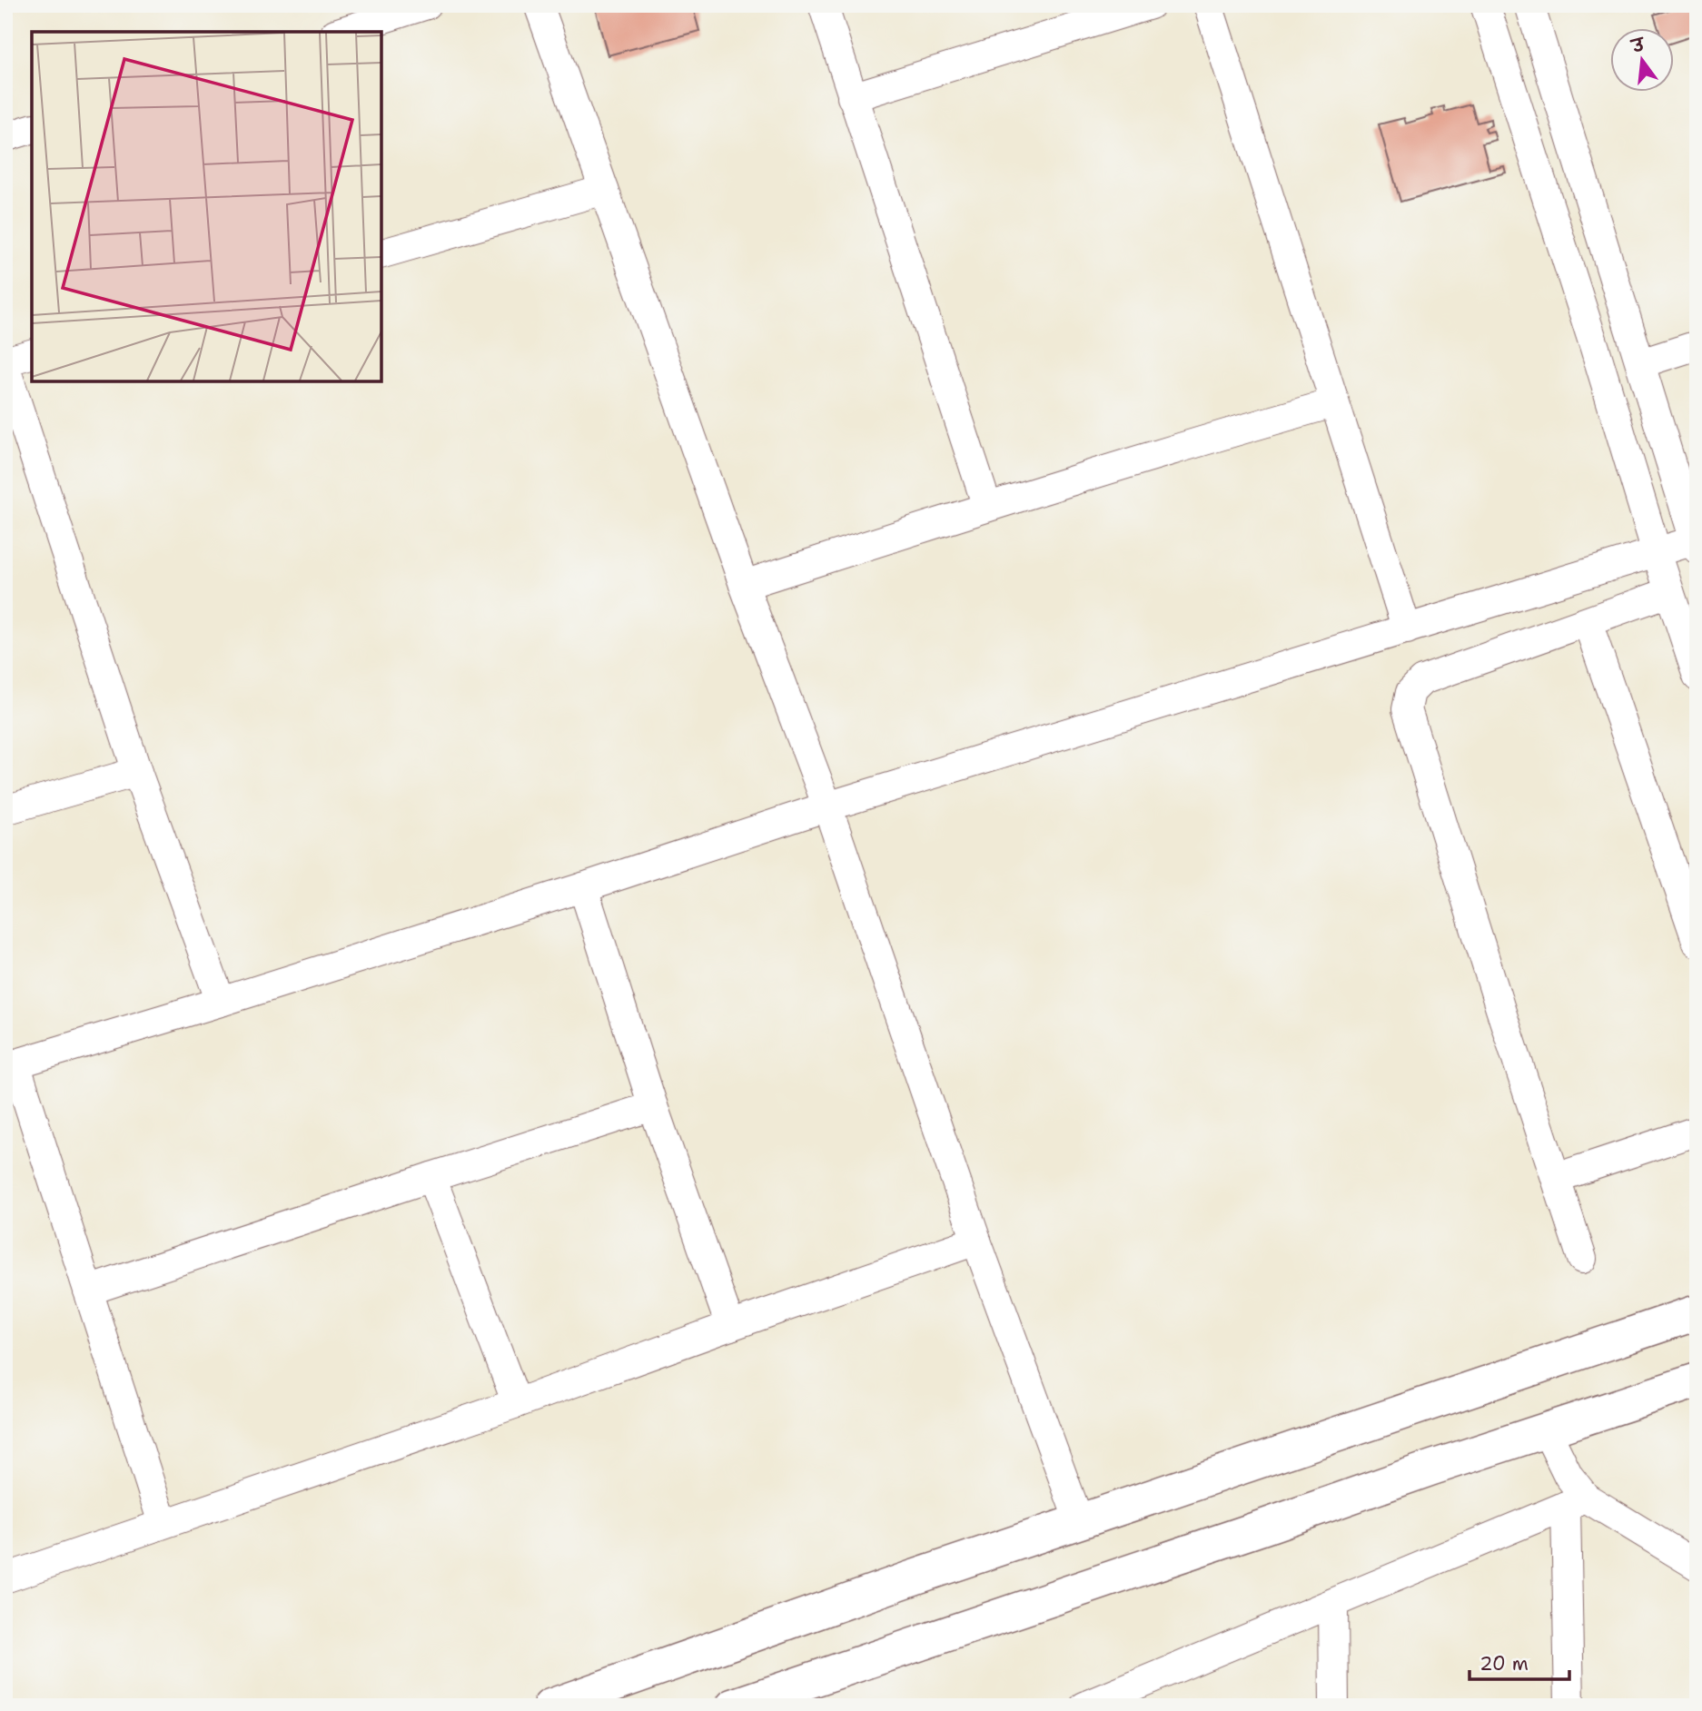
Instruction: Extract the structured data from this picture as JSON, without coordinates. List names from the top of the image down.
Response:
{
  "scale_bar": "20 m",
  "north": "top"
}
